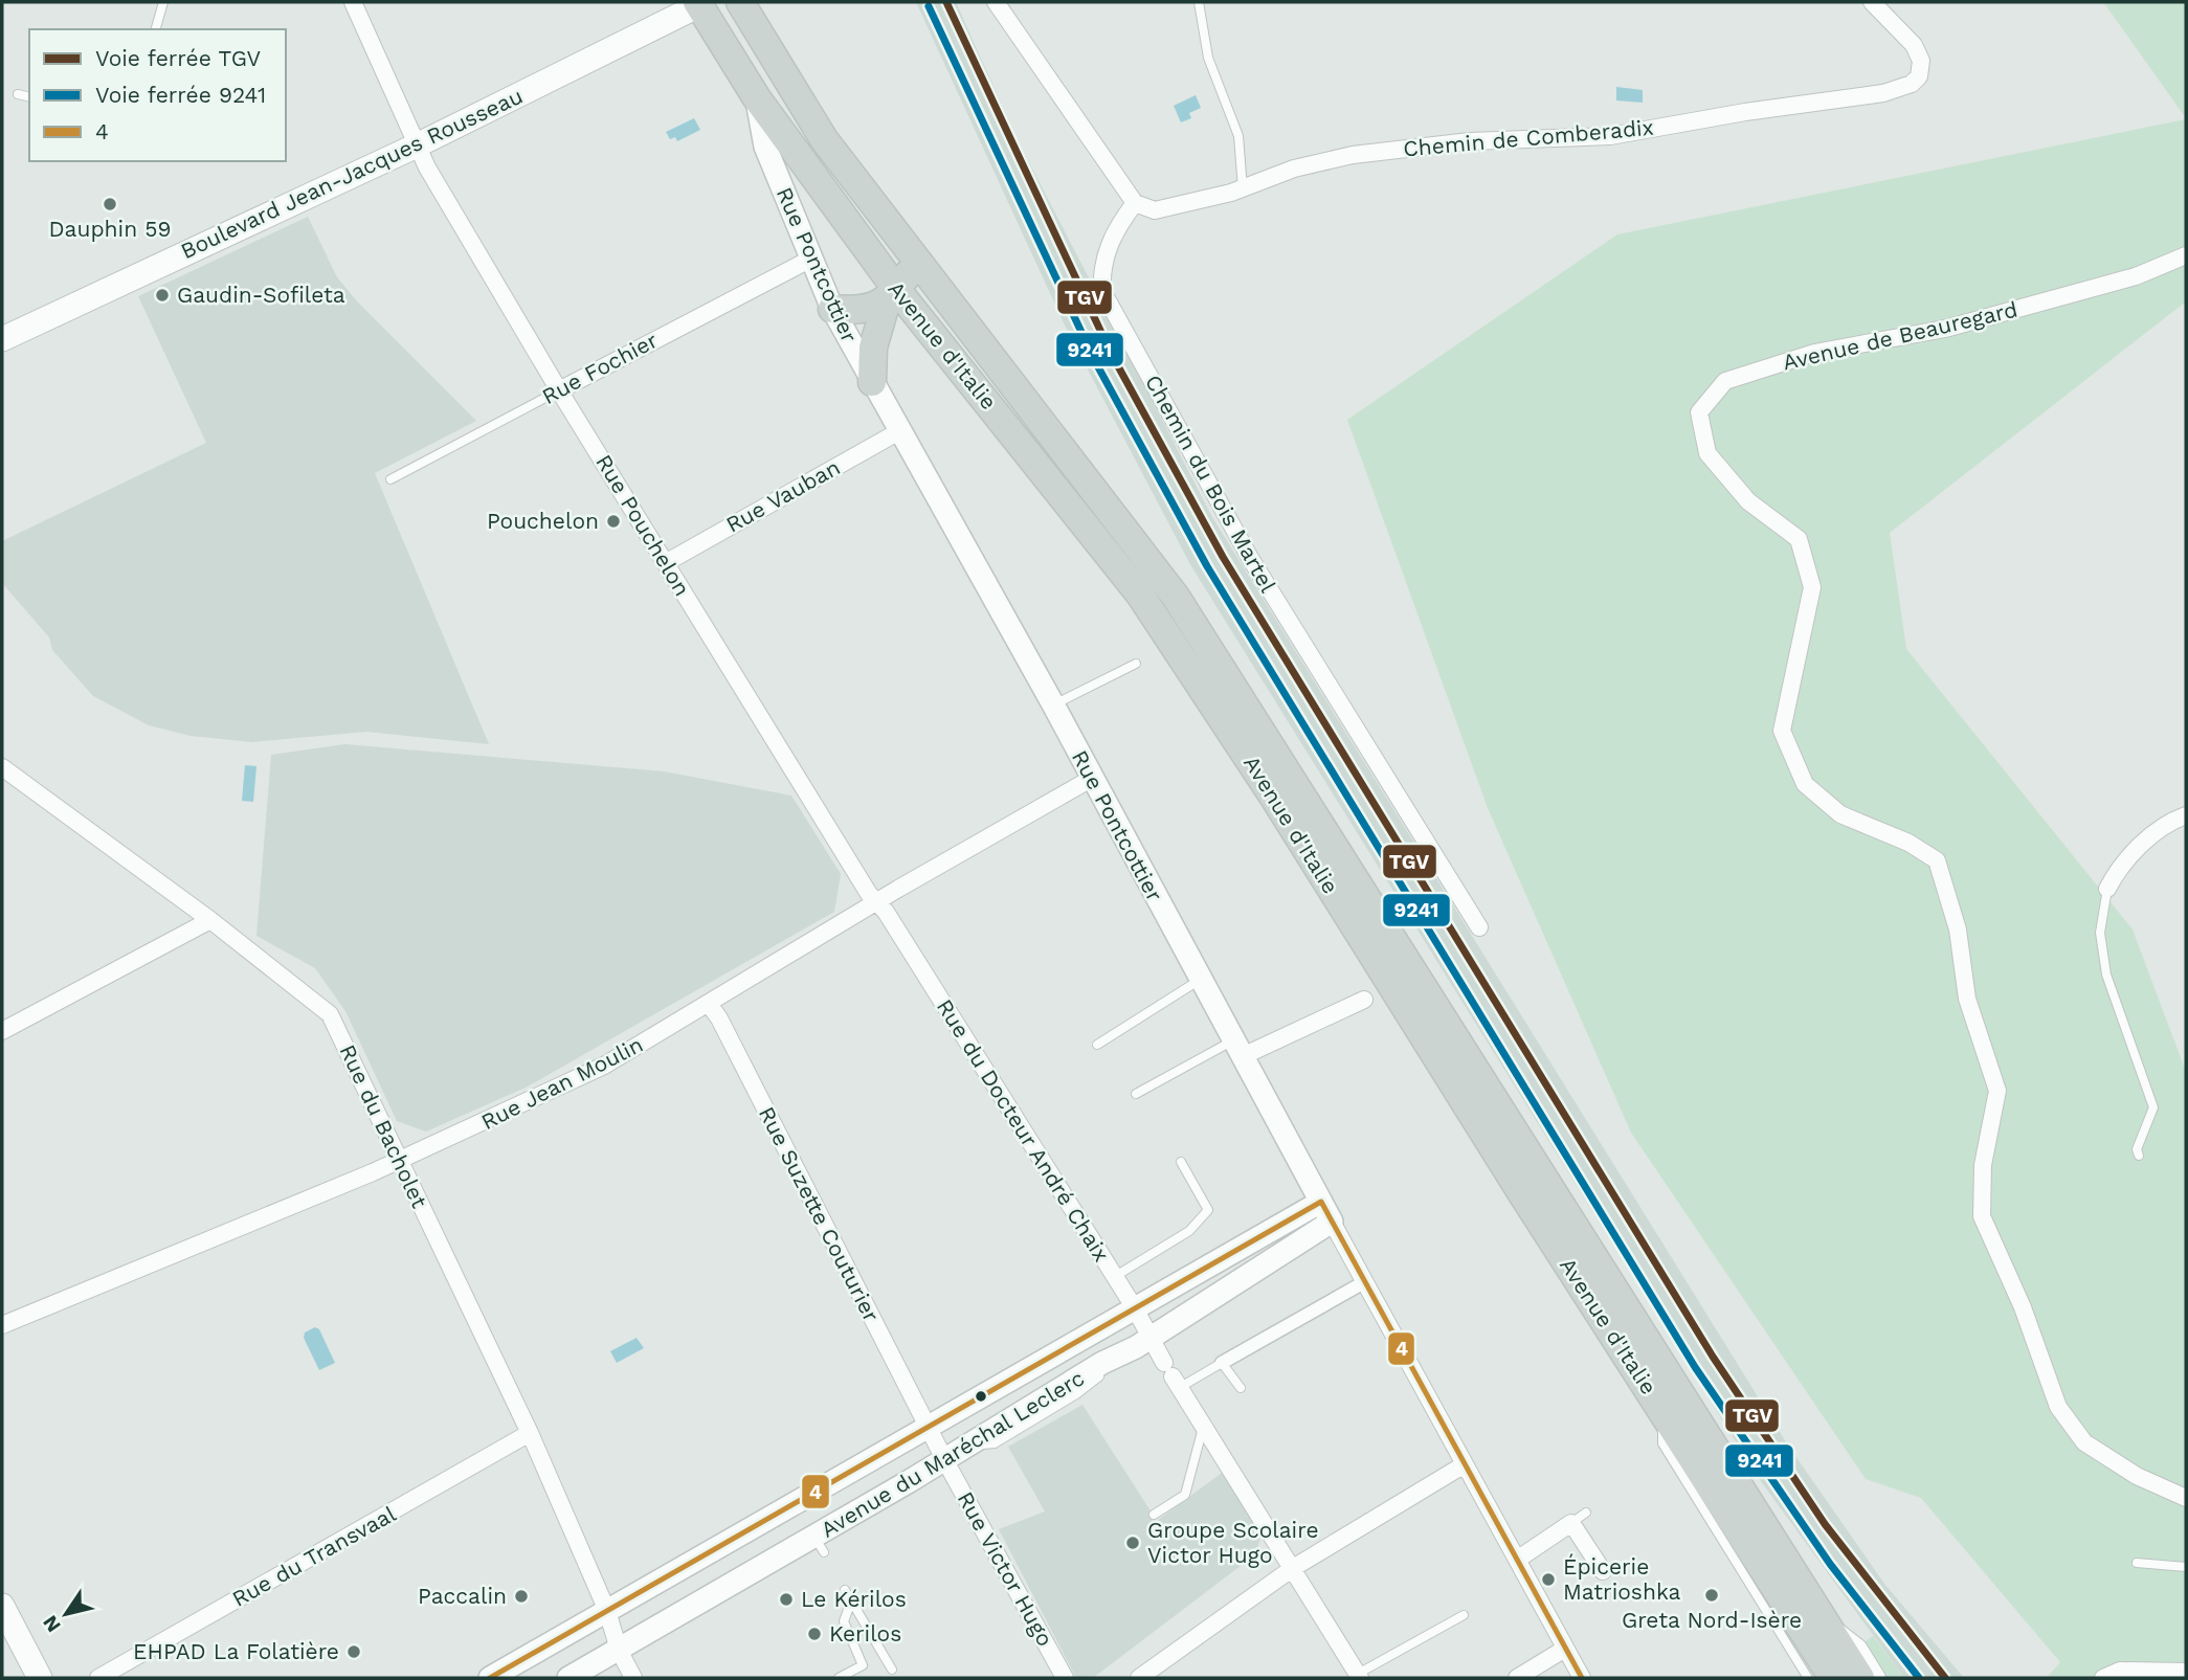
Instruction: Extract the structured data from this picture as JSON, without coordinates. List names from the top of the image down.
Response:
{
  "streets": {
    "main road": ["Boulevard Jean-Jacques Rousseau", "Avenue d'Italie"],
    "street": [
      "Chemin de Comberadix",
      "Rue Pontcottier",
      "Avenue de Beauregard",
      "Rue Fochier",
      "Chemin du Bois Martel",
      "Rue Vauban",
      "Rue Pouchelon",
      "Rue Jean Moulin",
      "Rue du Bacholet",
      "Rue du Docteur André Chaix",
      "Rue Suzette Couturier",
      "Avenue du Maréchal Leclerc",
      "Rue du Transvaal",
      "Rue Victor Hugo"
    ]
  },
  "crossings": [
    ["Chemin de Comberadix", "Chemin du Bois Martel"],
    ["Boulevard Jean-Jacques Rousseau", "Avenue d'Italie"],
    ["Boulevard Jean-Jacques Rousseau", "Rue Pouchelon"],
    ["Rue Pontcottier", "Avenue d'Italie"],
    ["Rue Pontcottier", "Rue Fochier"],
    ["Rue Pontcottier", "Rue Vauban"],
    ["Rue Pontcottier", "Rue Jean Moulin"],
    ["Rue Pontcottier", "Avenue du Maréchal Leclerc"],
    ["Rue Fochier", "Rue Pouchelon"],
    ["Rue Vauban", "Rue Pouchelon"],
    ["Rue Pouchelon", "Rue Jean Moulin"],
    ["Rue Pouchelon", "Rue du Docteur André Chaix"],
    ["Rue Jean Moulin", "Rue du Bacholet"],
    ["Rue Jean Moulin", "Rue du Docteur André Chaix"],
    ["Rue Jean Moulin", "Rue Suzette Couturier"],
    ["Rue du Bacholet", "Avenue du Maréchal Leclerc"],
    ["Rue du Bacholet", "Rue du Transvaal"],
    ["Rue du Docteur André Chaix", "Avenue du Maréchal Leclerc"],
    ["Rue Suzette Couturier", "Avenue du Maréchal Leclerc"],
    ["Rue Suzette Couturier", "Rue Victor Hugo"],
    ["Avenue du Maréchal Leclerc", "Rue Victor Hugo"]
  ],
  "places": [
    "Dauphin 59",
    "Gaudin-Sofileta",
    "Pouchelon",
    "Groupe Scolaire Victor Hugo",
    "Épicerie Matrioshka",
    "Greta Nord-Isère",
    "Paccalin",
    "Le Kérilos",
    "Kerilos",
    "EHPAD La Folatière"
  ],
  "lines": ["rail line TGV", "rail line 9241", "transit line 4"],
  "legend": ["Voie ferrée TGV", "Voie ferrée 9241", "4"],
  "north": "bottom left"
}
